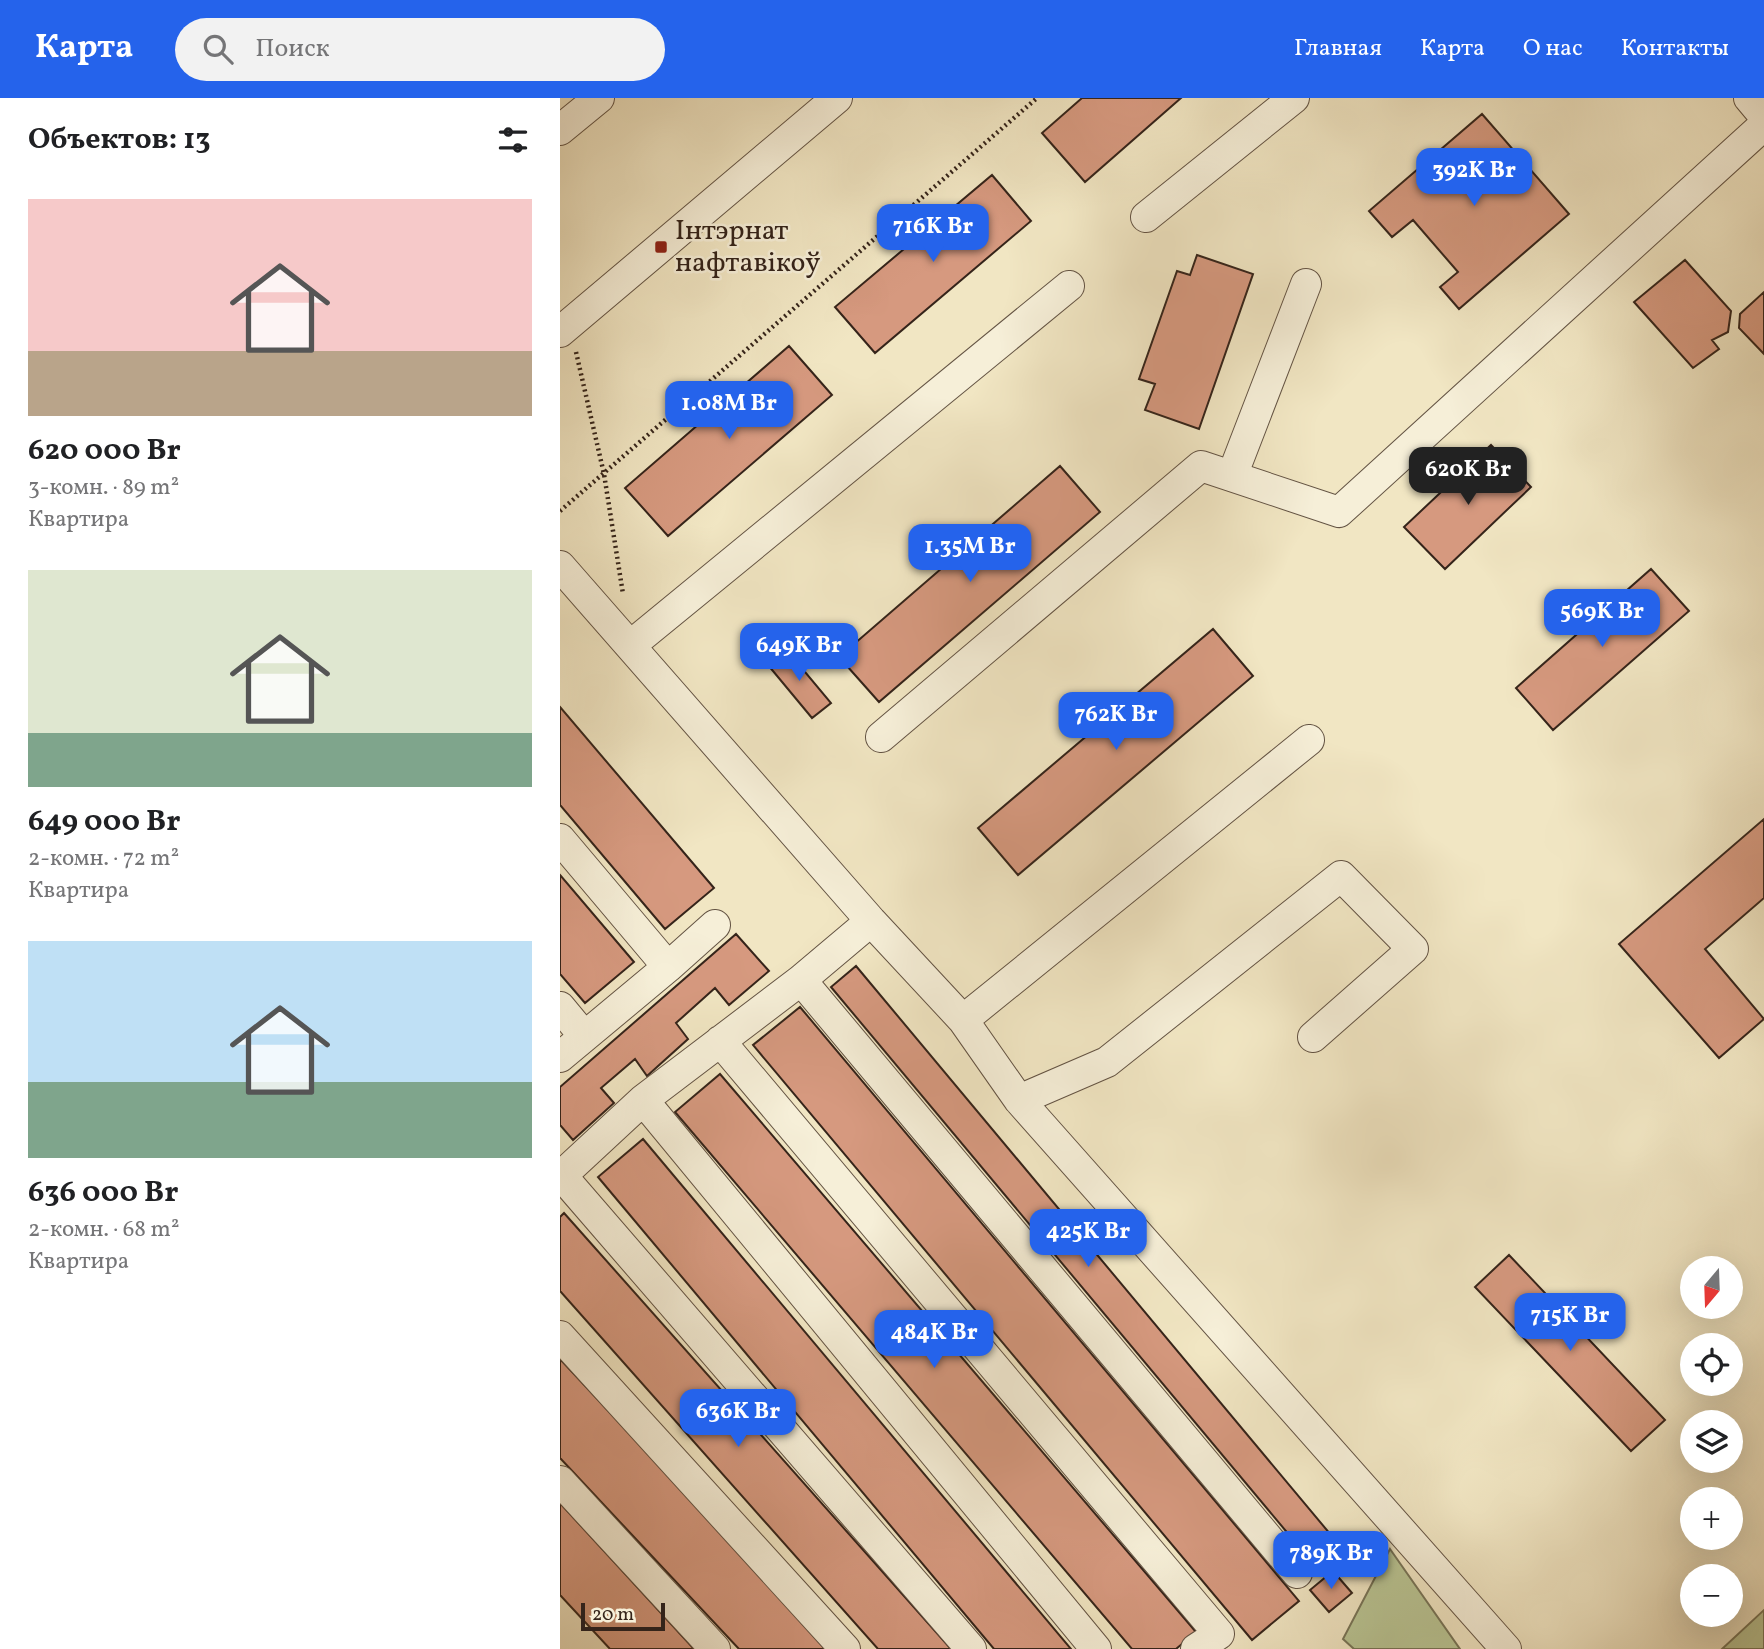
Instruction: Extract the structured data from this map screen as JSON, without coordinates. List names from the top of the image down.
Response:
{
  "places": {
    "transit": ["Інтэрнат нафтавікоў"]
  },
  "scale_bar": "20 m",
  "north": "bottom",
  "page": {
    "header": "Карта",
    "search": "Поиск",
    "nav": [
      "Главная",
      "Карта",
      "О нас",
      "Контакты"
    ],
    "heading": "Объектов: 13",
    "price": [
      "392K Br",
      "716K Br",
      "1.08M Br",
      "620K Br",
      "1.35M Br",
      "569K Br",
      "649K Br",
      "762K Br",
      "425K Br",
      "715K Br",
      "484K Br",
      "636K Br",
      "789K Br"
    ],
    "list": [
      {
        "name": "620 000 Br",
        "note": "3-комн. · 89 m² · Квартира"
      },
      {
        "name": "649 000 Br",
        "note": "2-комн. · 72 m² · Квартира"
      },
      {
        "name": "636 000 Br",
        "note": "2-комн. · 68 m² · Квартира"
      }
    ],
    "map_buttons": ["+", "−"],
    "scale": "20 m"
  }
}
